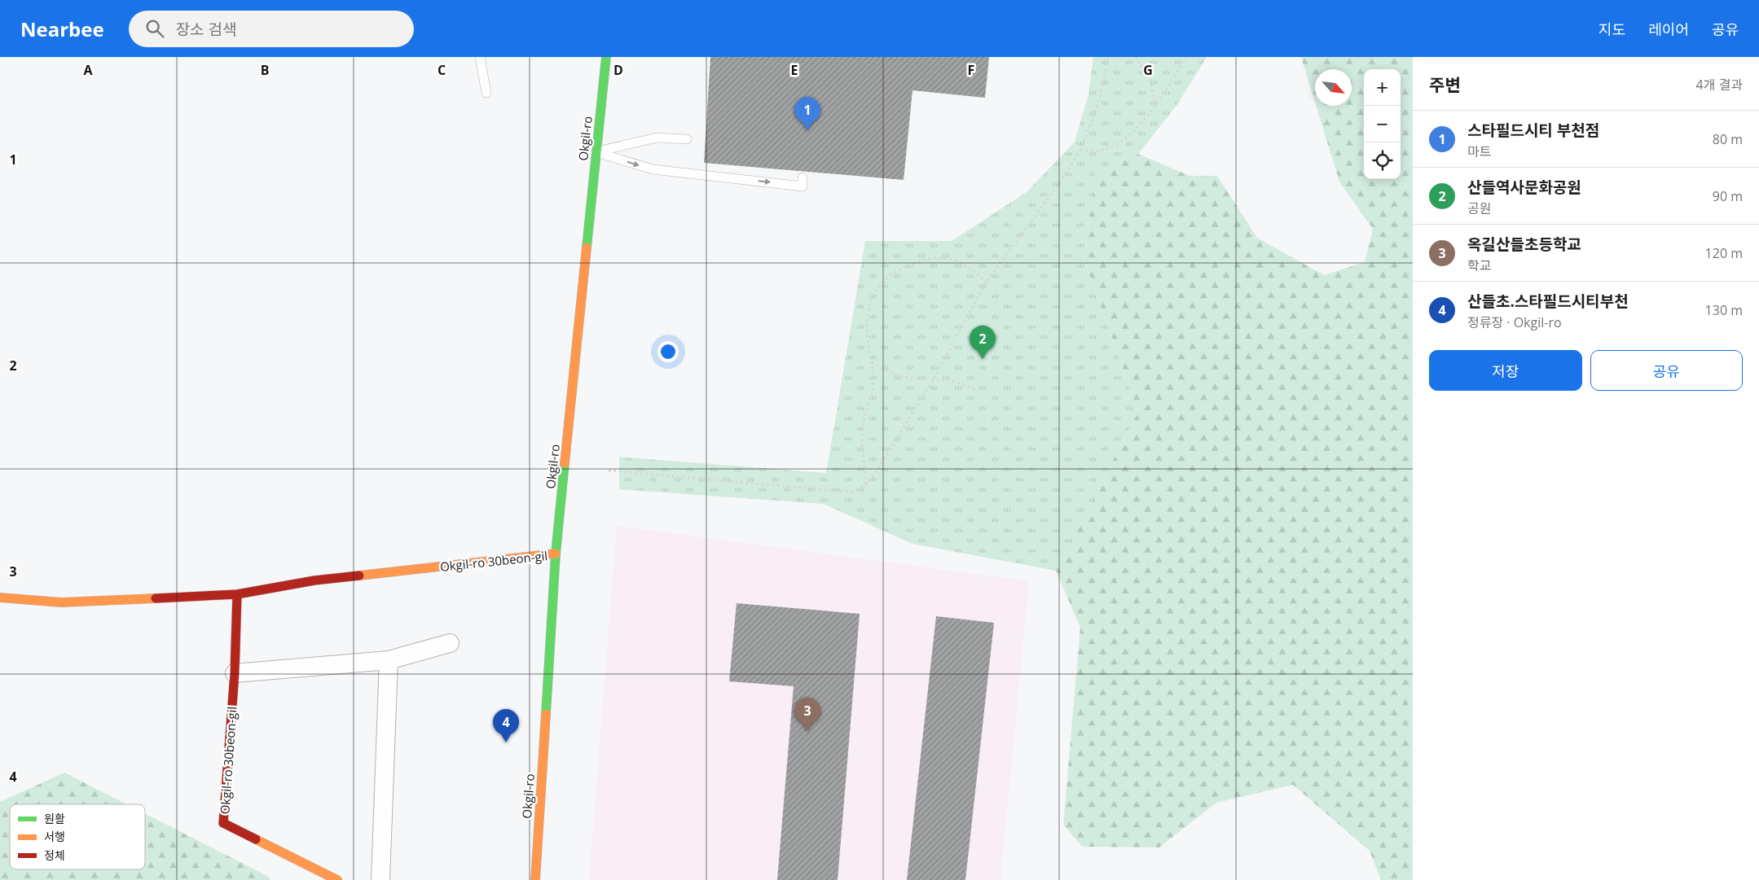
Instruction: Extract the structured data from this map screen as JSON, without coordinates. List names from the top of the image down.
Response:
{
  "streets": {
    "street": ["Okgil-ro", "Okgil-ro 30beon-gil"]
  },
  "crossings": [
    ["Okgil-ro", "Okgil-ro 30beon-gil"]
  ],
  "legend": ["원활", "서행", "정체"],
  "north": "bottom right",
  "page": {
    "header": "Nearbee",
    "search": "장소 검색",
    "nav": ["지도", "레이어", "공유"],
    "heading": ["주변", "4개 결과"],
    "map_buttons": ["+", "−"],
    "pins": [
      "1",
      "2",
      "3",
      "4"
    ],
    "list": [
      {
        "mark": "1",
        "name": "스타필드시티 부천점",
        "note": "마트",
        "value": "80 m"
      },
      {
        "mark": "2",
        "name": "산들역사문화공원",
        "note": "공원",
        "value": "90 m"
      },
      {
        "mark": "3",
        "name": "옥길산들초등학교",
        "note": "학교",
        "value": "120 m"
      },
      {
        "mark": "4",
        "name": "산들초.스타필드시티부천",
        "note": "정류장 · Okgil-ro",
        "value": "130 m"
      }
    ],
    "buttons": ["저장", "공유"]
  },
  "grid": {
    "columns": [
      "A",
      "B",
      "C",
      "D",
      "E",
      "F",
      "G"
    ],
    "rows": [
      "1",
      "2",
      "3",
      "4"
    ]
  }
}
